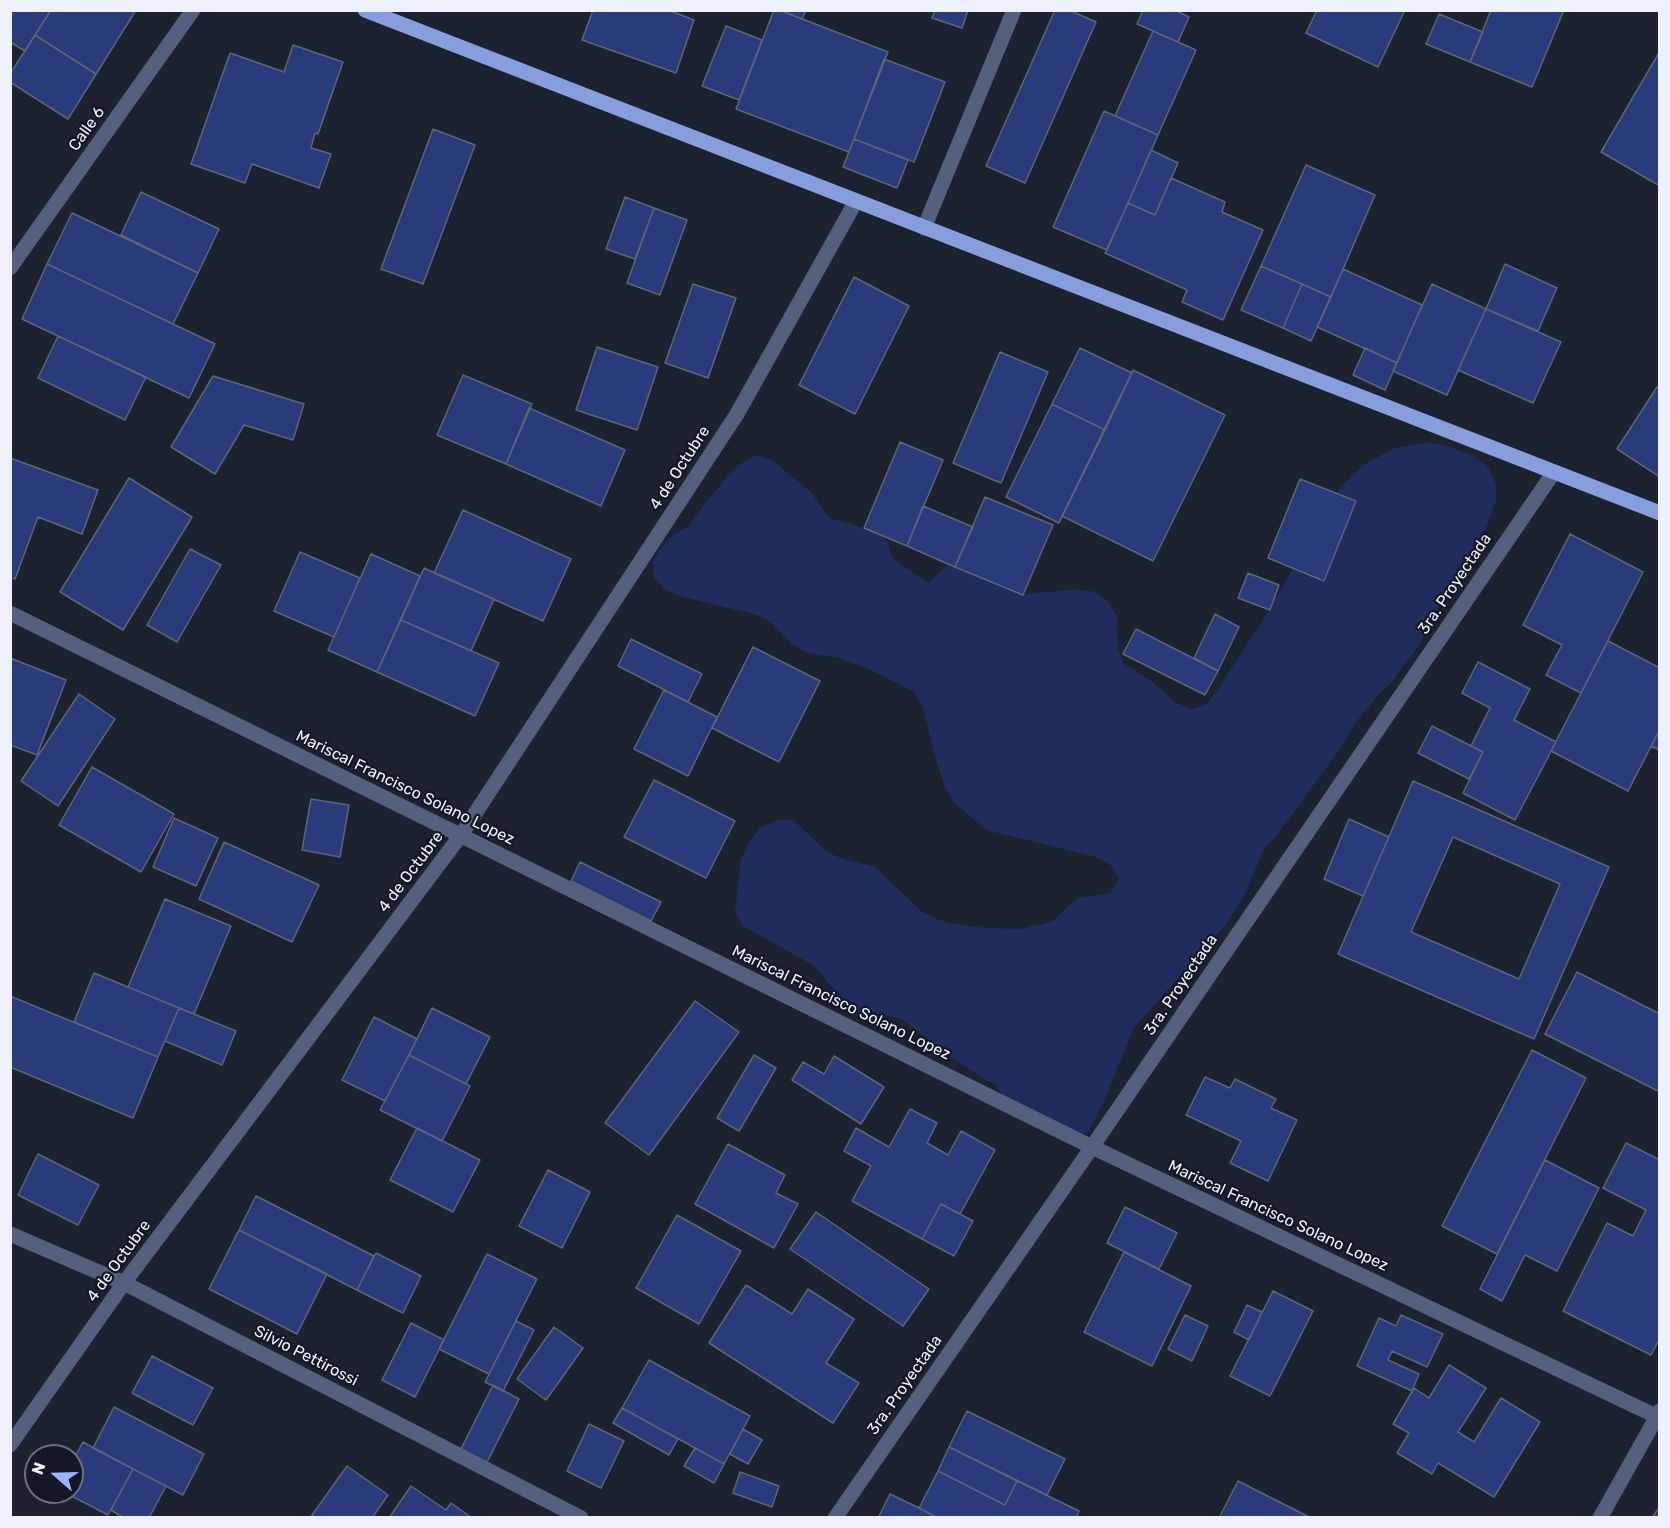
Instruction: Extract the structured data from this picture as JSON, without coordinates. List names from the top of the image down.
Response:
{
  "streets": {
    "street": [
      "Calle 6",
      "4 de Octubre",
      "3ra. Proyectada",
      "Mariscal Francisco Solano Lopez",
      "Silvio Pettirossi"
    ]
  },
  "crossings": [
    ["4 de Octubre", "Mariscal Francisco Solano Lopez"],
    ["4 de Octubre", "Silvio Pettirossi"],
    ["3ra. Proyectada", "Mariscal Francisco Solano Lopez"]
  ],
  "north": "left"
}
